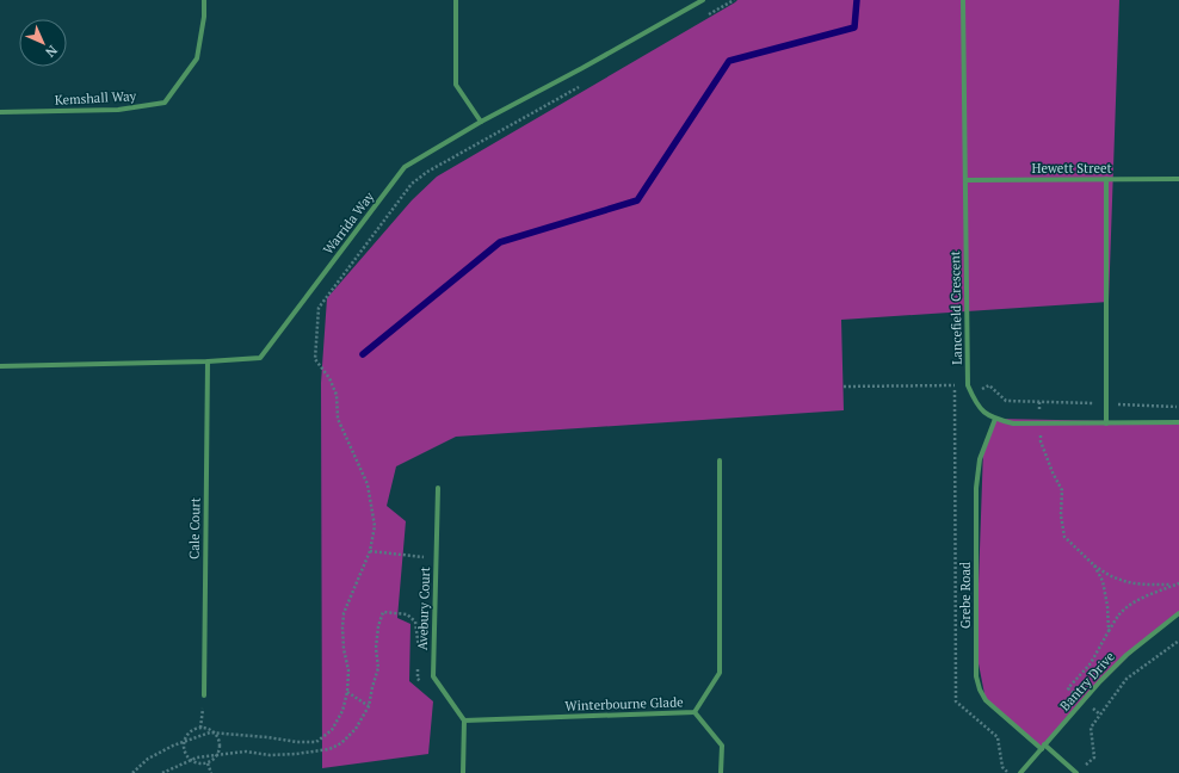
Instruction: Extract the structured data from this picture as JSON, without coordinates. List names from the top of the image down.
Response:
{
  "streets": {
    "street": [
      "Kemshall Way",
      "Hewett Street",
      "Warrida Way",
      "Lancefield Crescent",
      "Cale Court",
      "Grebe Road",
      "Avebury Court",
      "Bantry Drive",
      "Winterbourne Glade"
    ]
  },
  "crossings": [
    ["Hewett Street", "Lancefield Crescent"],
    ["Warrida Way", "Cale Court"],
    ["Grebe Road", "Bantry Drive"],
    ["Avebury Court", "Winterbourne Glade"]
  ],
  "north": "bottom right"
}
